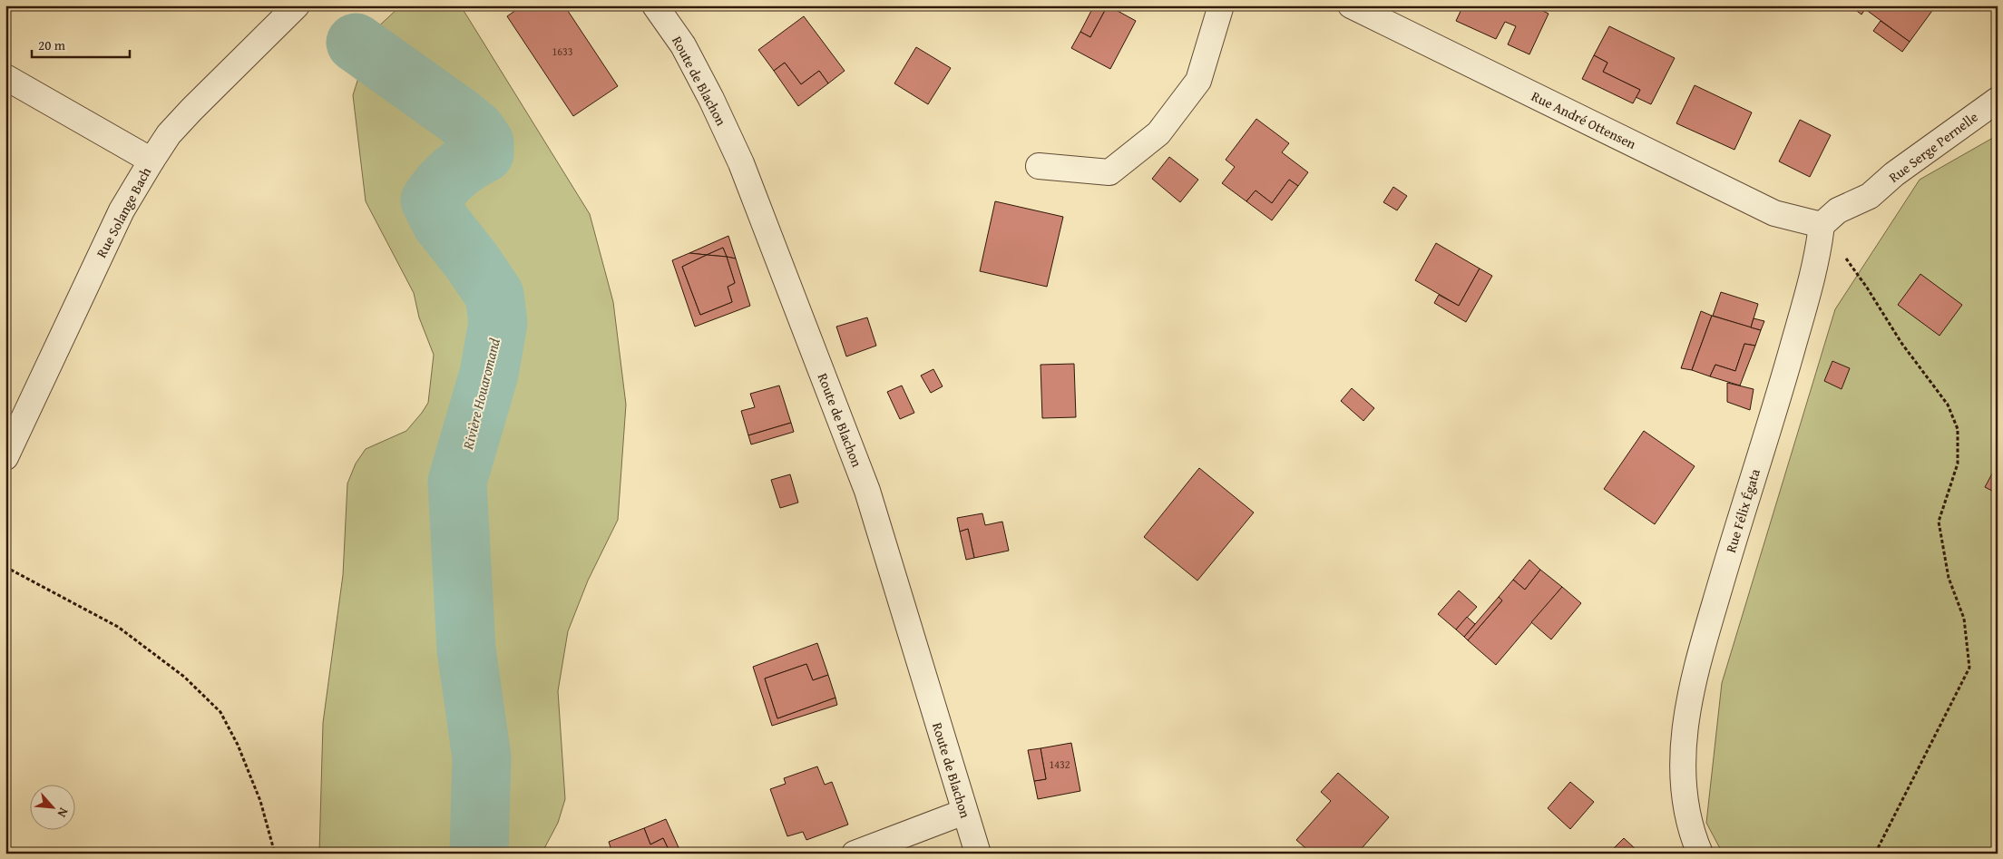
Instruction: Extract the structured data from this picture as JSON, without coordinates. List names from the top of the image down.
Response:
{
  "streets": {
    "street": [
      "Route de Blachon",
      "Rue André Ottensen",
      "Rue Serge Pernelle",
      "Rue Solange Bach",
      "Rue Félix Égata"
    ]
  },
  "crossings": [
    ["Rue André Ottensen", "Rue Serge Pernelle"],
    ["Rue André Ottensen", "Rue Félix Égata"],
    ["Rue Serge Pernelle", "Rue Félix Égata"]
  ],
  "water": ["Rivière Houaromand"],
  "house_numbers": ["1633", "1432"],
  "scale_bar": "20 m",
  "north": "bottom right"
}
